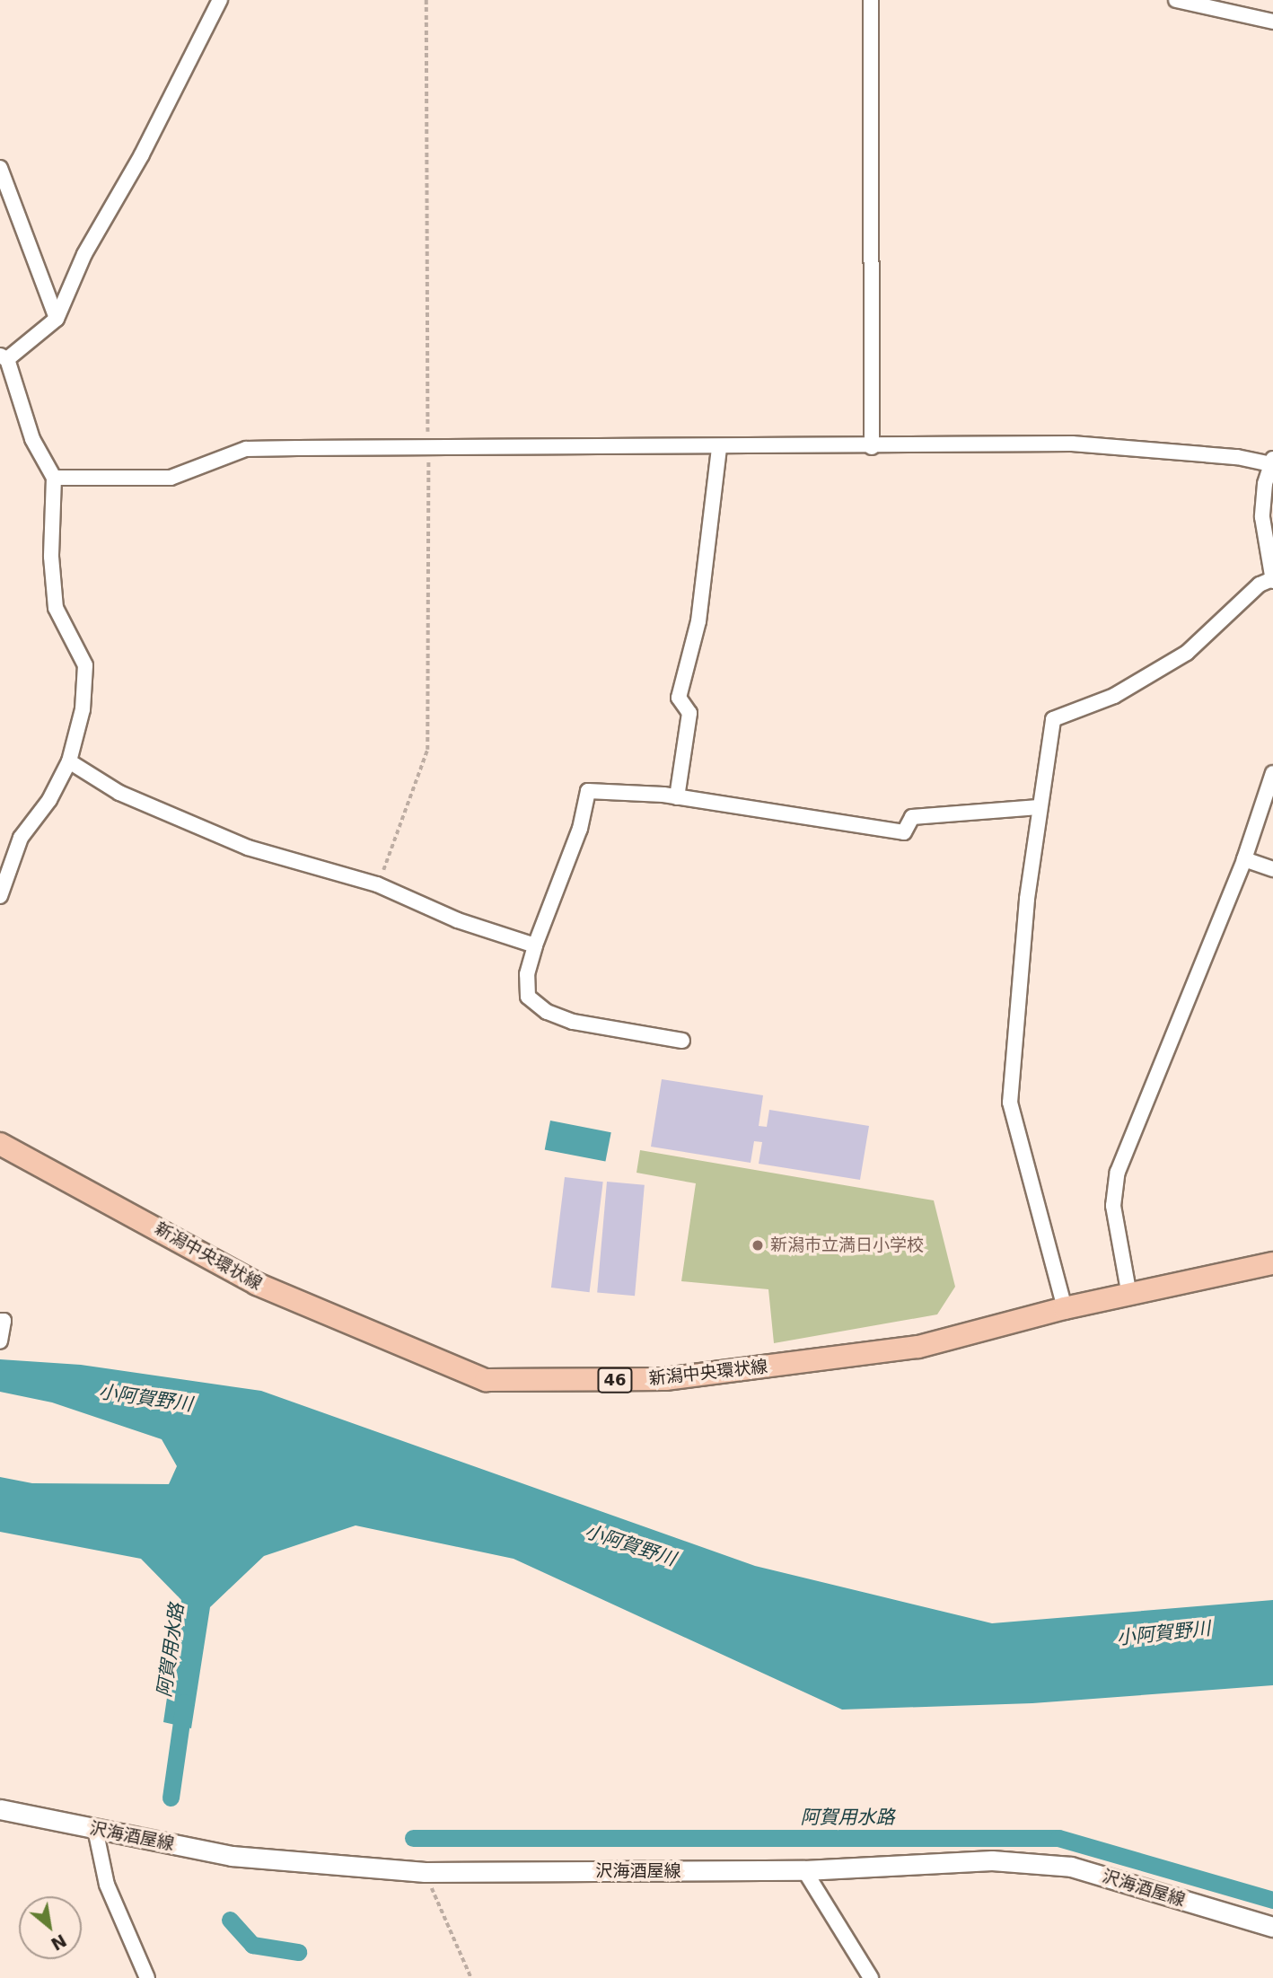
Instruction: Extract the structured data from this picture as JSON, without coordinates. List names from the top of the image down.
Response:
{
  "streets": {
    "main road": ["新潟中央環状線", "46", "沢海酒屋線"]
  },
  "water": ["小阿賀野川", "阿賀用水路"],
  "places": ["新潟市立満日小学校"],
  "north": "bottom right"
}
